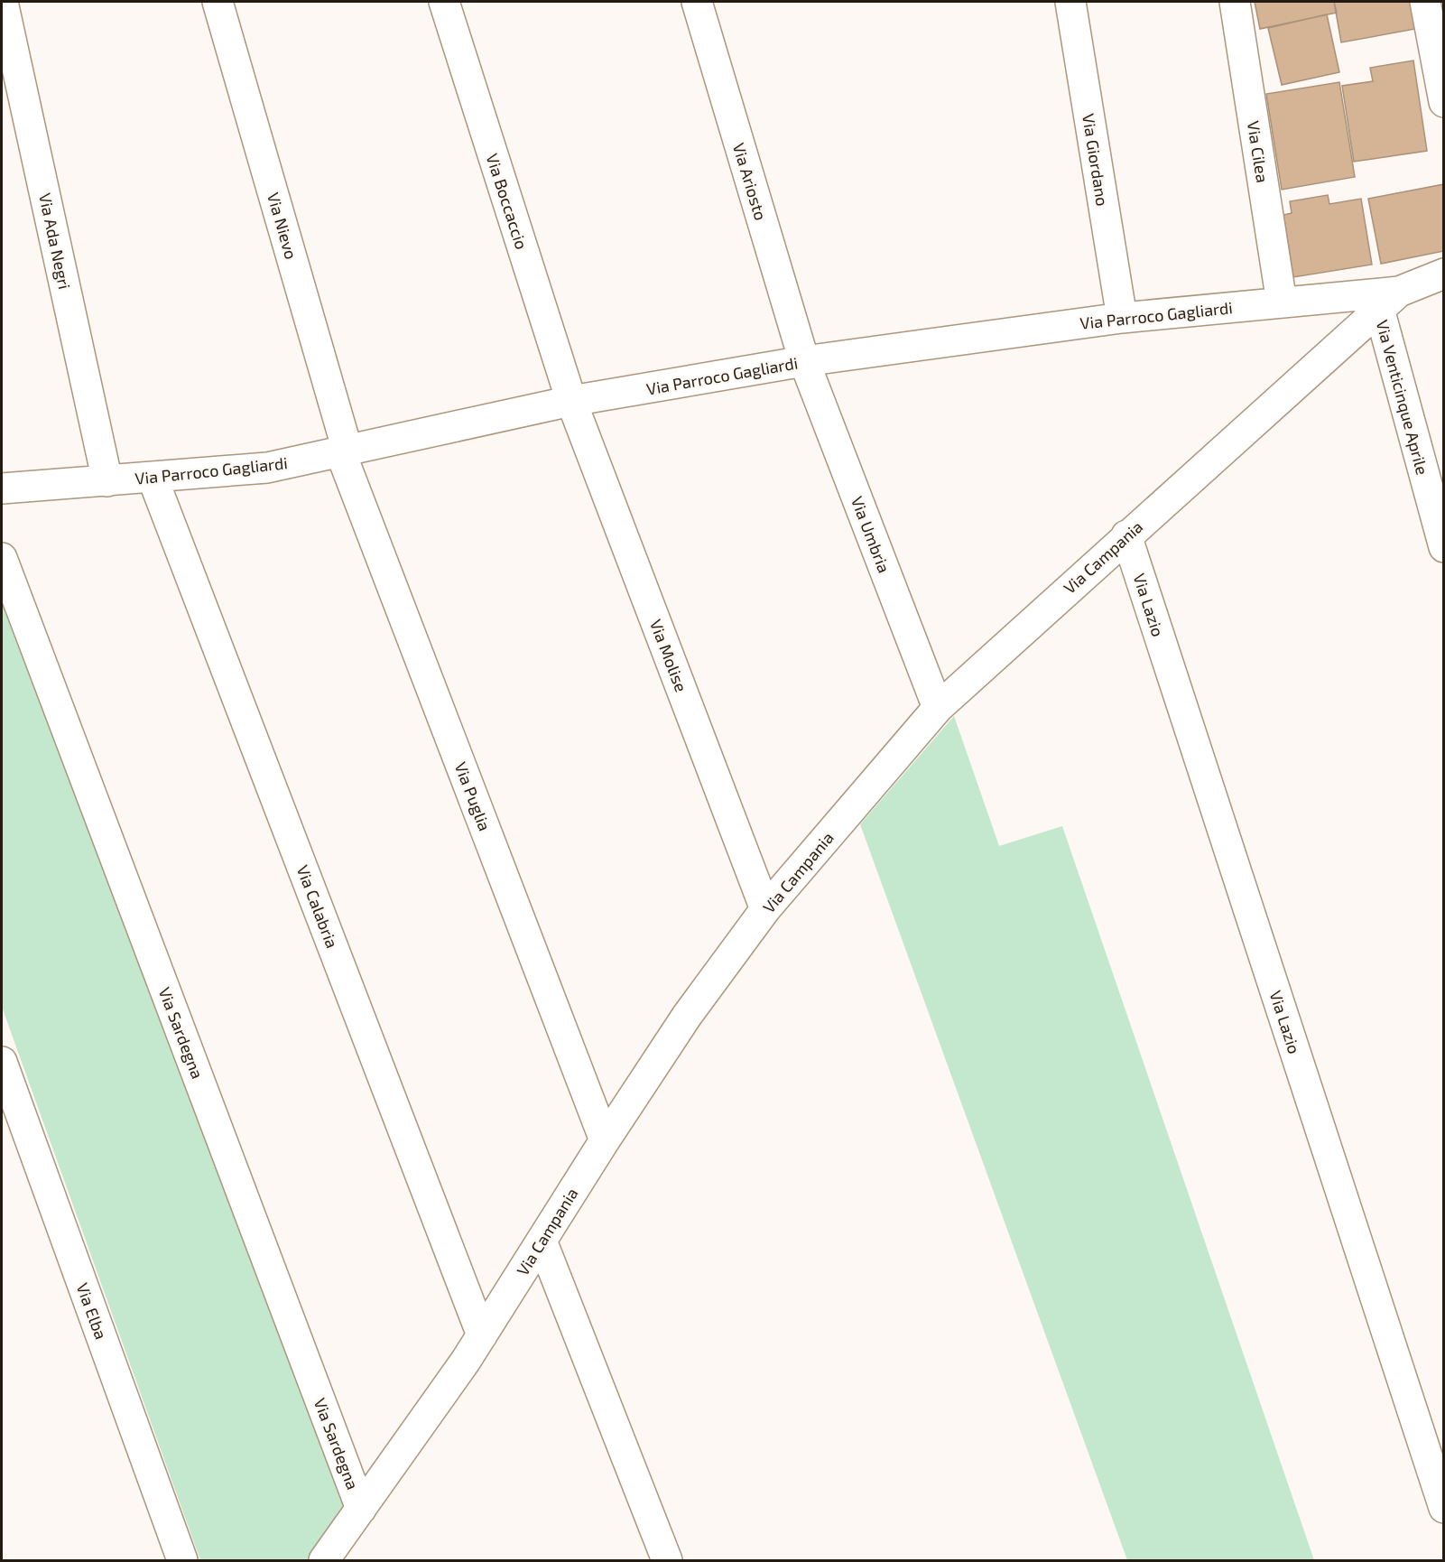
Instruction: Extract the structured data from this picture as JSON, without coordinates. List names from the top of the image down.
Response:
{
  "streets": {
    "street": [
      "Via Cilea",
      "Via Giordano",
      "Via Ariosto",
      "Via Boccaccio",
      "Via Nievo",
      "Via Ada Negri",
      "Via Parroco Gagliardi",
      "Via Venticinque Aprile",
      "Via Umbria",
      "Via Campania",
      "Via Lazio",
      "Via Molise",
      "Via Puglia",
      "Via Calabria",
      "Via Sardegna",
      "Via Elba"
    ]
  },
  "crossings": [
    ["Via Cilea", "Via Parroco Gagliardi"],
    ["Via Giordano", "Via Parroco Gagliardi"],
    ["Via Ariosto", "Via Parroco Gagliardi"],
    ["Via Ariosto", "Via Umbria"],
    ["Via Boccaccio", "Via Parroco Gagliardi"],
    ["Via Boccaccio", "Via Molise"],
    ["Via Nievo", "Via Parroco Gagliardi"],
    ["Via Nievo", "Via Puglia"],
    ["Via Ada Negri", "Via Parroco Gagliardi"],
    ["Via Parroco Gagliardi", "Via Venticinque Aprile"],
    ["Via Parroco Gagliardi", "Via Umbria"],
    ["Via Parroco Gagliardi", "Via Campania"],
    ["Via Parroco Gagliardi", "Via Molise"],
    ["Via Parroco Gagliardi", "Via Puglia"],
    ["Via Parroco Gagliardi", "Via Calabria"],
    ["Via Venticinque Aprile", "Via Campania"],
    ["Via Umbria", "Via Campania"],
    ["Via Campania", "Via Lazio"],
    ["Via Campania", "Via Molise"],
    ["Via Campania", "Via Puglia"],
    ["Via Campania", "Via Calabria"],
    ["Via Campania", "Via Sardegna"]
  ]
}
